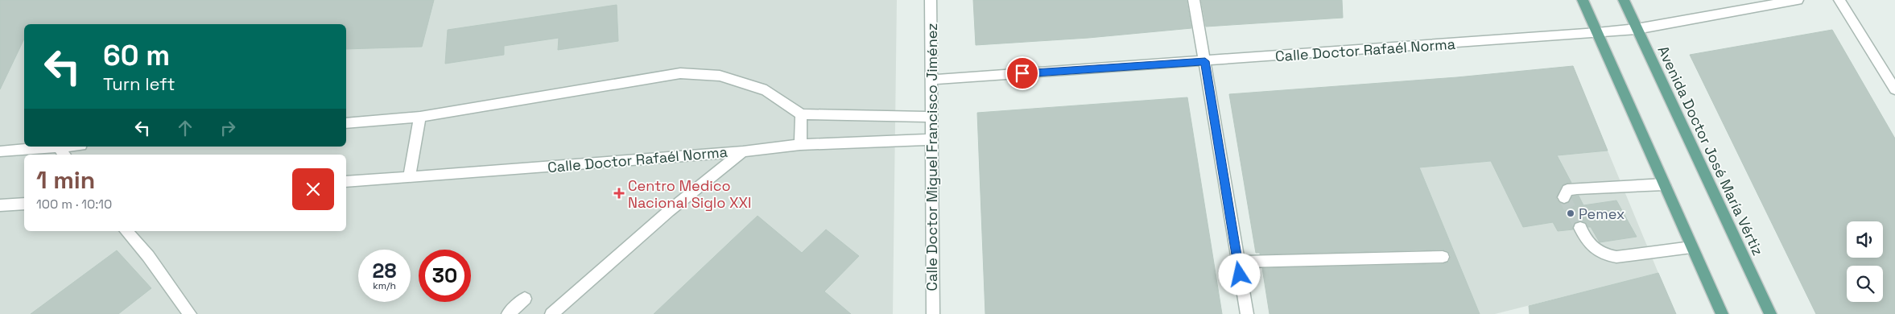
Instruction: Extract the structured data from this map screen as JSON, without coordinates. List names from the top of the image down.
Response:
{
  "streets": {
    "main road": ["Avenida Doctor José María Vértiz"],
    "street": ["Calle Doctor Rafaél Norma", "Calle Doctor Miguel Francisco Jiménez"]
  },
  "crossings": [
    ["Calle Doctor Rafaél Norma", "Avenida Doctor José María Vértiz"],
    ["Calle Doctor Rafaél Norma", "Calle Doctor Miguel Francisco Jiménez"]
  ],
  "places": {
    "health": ["Centro Medico Nacional Siglo XXI"],
    "other": ["Pemex"]
  },
  "page": {
    "turn": ["60 m", "Turn left"],
    "heading": ["1 min", "100 m · 10:10"],
    "speed": "28 km/h",
    "limit": "30"
  }
}
